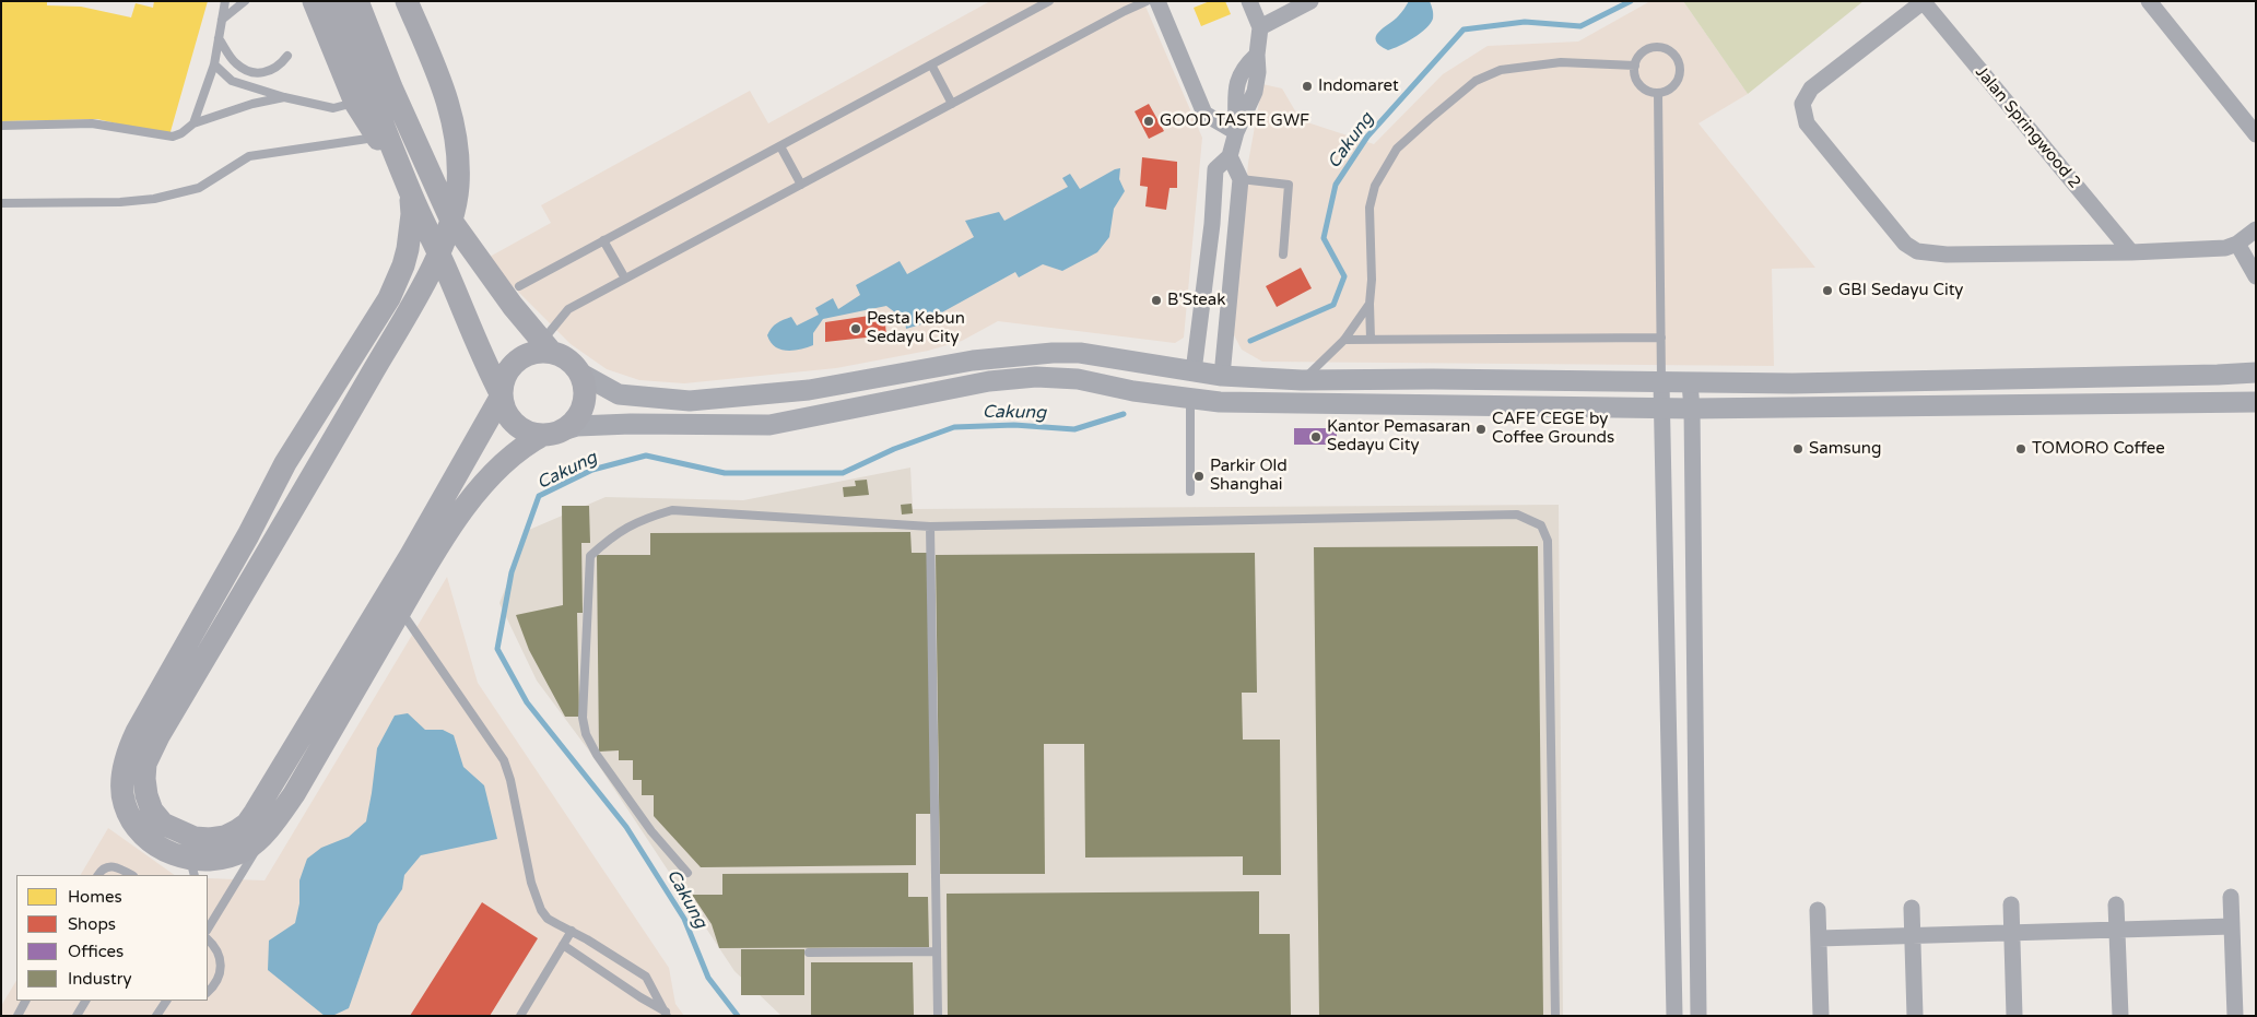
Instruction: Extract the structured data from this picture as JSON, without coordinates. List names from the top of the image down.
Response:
{
  "streets": {
    "street": ["Jalan Springwood 2"]
  },
  "water": ["Cakung"],
  "places": [
    "Indomaret",
    "GOOD TASTE GWF",
    "GBI Sedayu City",
    "B'Steak",
    "Pesta Kebun Sedayu City",
    "CAFE CEGE by Coffee Grounds",
    "Kantor Pemasaran Sedayu City",
    "Samsung",
    "TOMORO Coffee",
    "Parkir Old Shanghai"
  ],
  "legend": [
    "Homes",
    "Shops",
    "Offices",
    "Industry"
  ]
}
